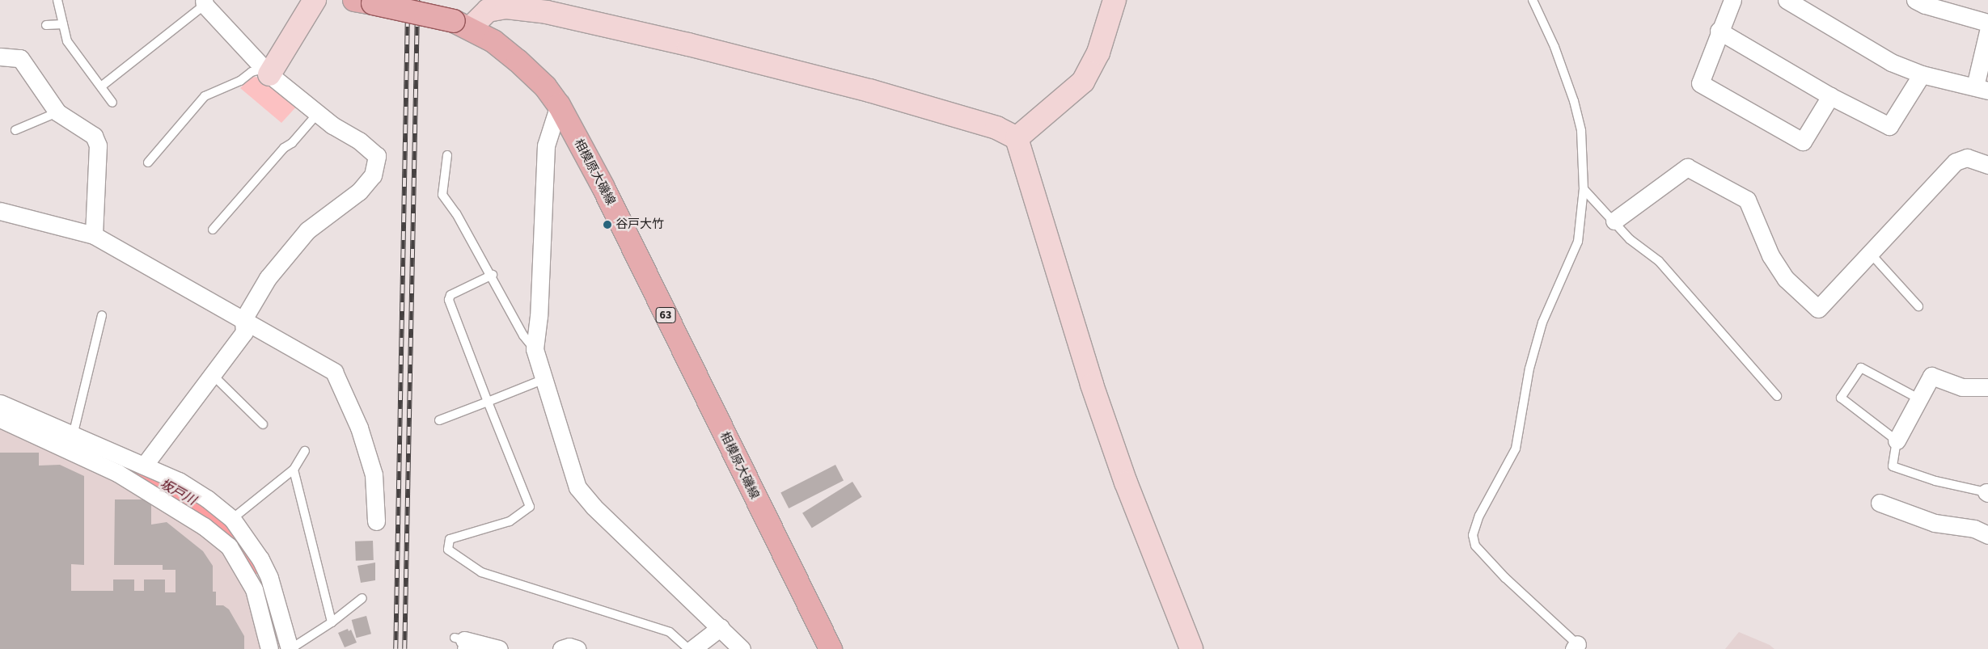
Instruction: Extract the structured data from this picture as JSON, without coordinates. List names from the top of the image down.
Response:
{
  "streets": {
    "main road": ["相模原大磯線", "63"]
  },
  "water": ["坂戸川"],
  "places": ["谷戸大竹"]
}
